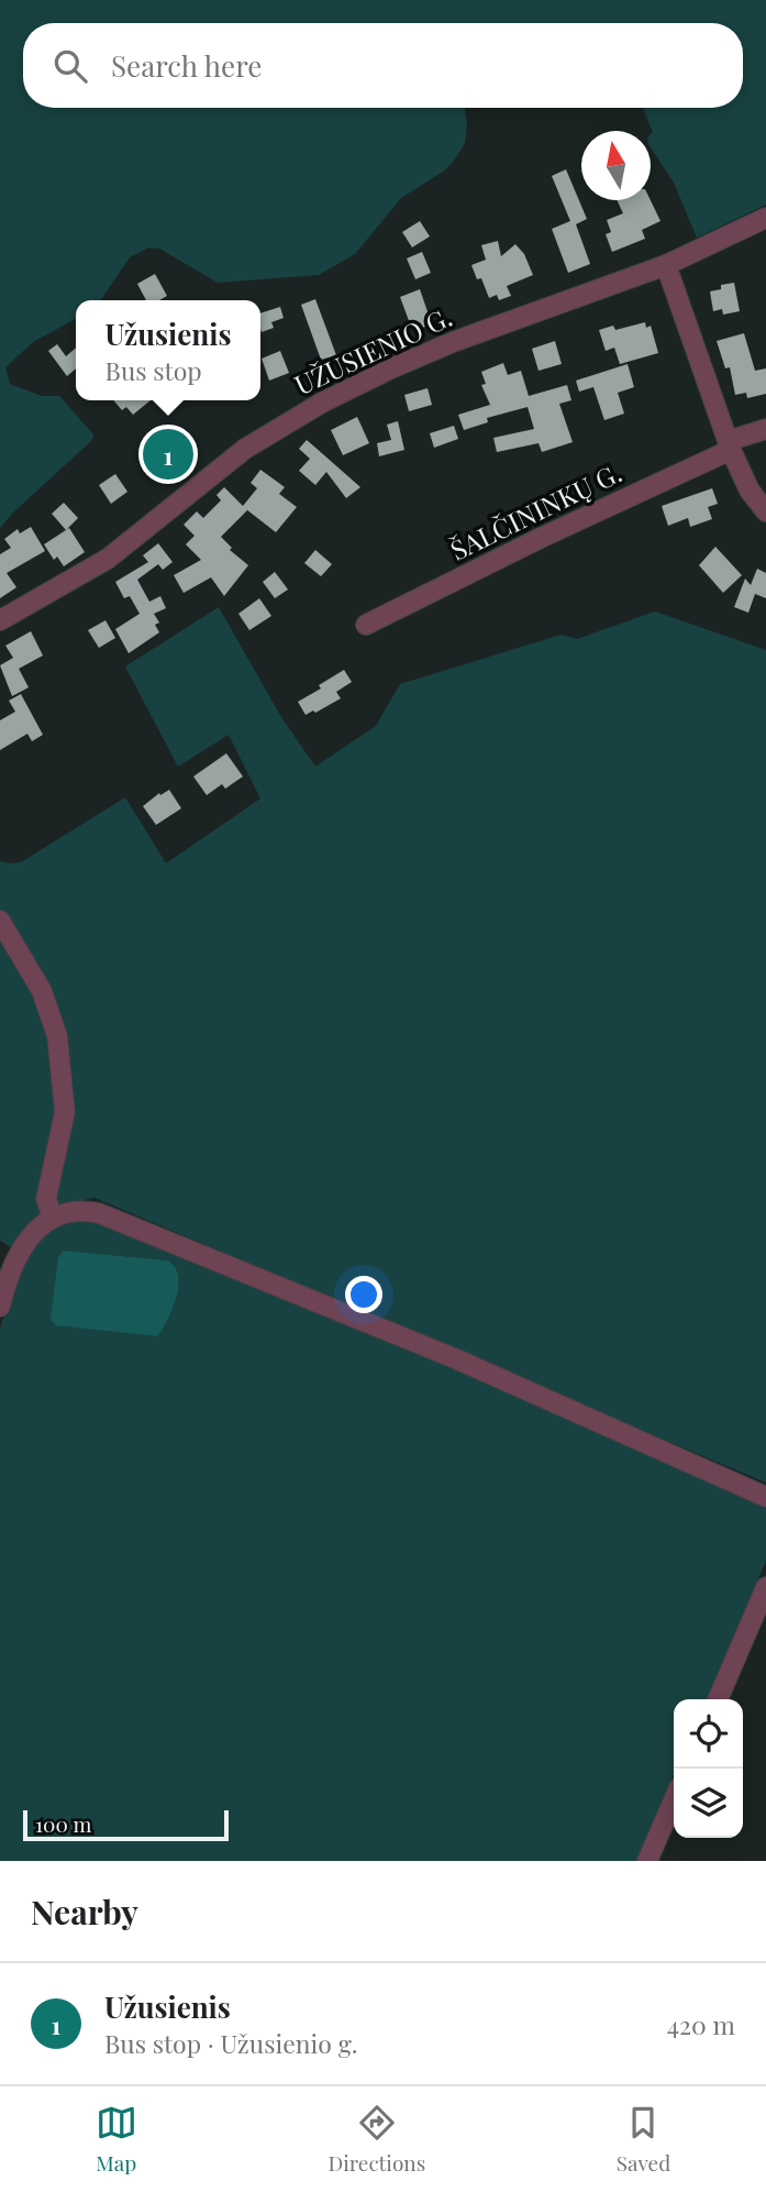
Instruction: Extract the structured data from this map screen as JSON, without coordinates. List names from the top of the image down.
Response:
{
  "streets": {
    "street": ["UŽUSIENIO G.", "ŠALČININKŲ G."]
  },
  "scale_bar": "100 m",
  "north": "top",
  "page": {
    "search": "Search here",
    "popup": ["Užusienis", "Bus stop"],
    "pins": "1",
    "scale": "100 m",
    "heading": "Nearby",
    "list": [
      {
        "mark": "1",
        "name": "Užusienis",
        "note": "Bus stop · Užusienio g.",
        "value": "420 m"
      }
    ],
    "nav": ["Map", "Directions", "Saved"]
  }
}
